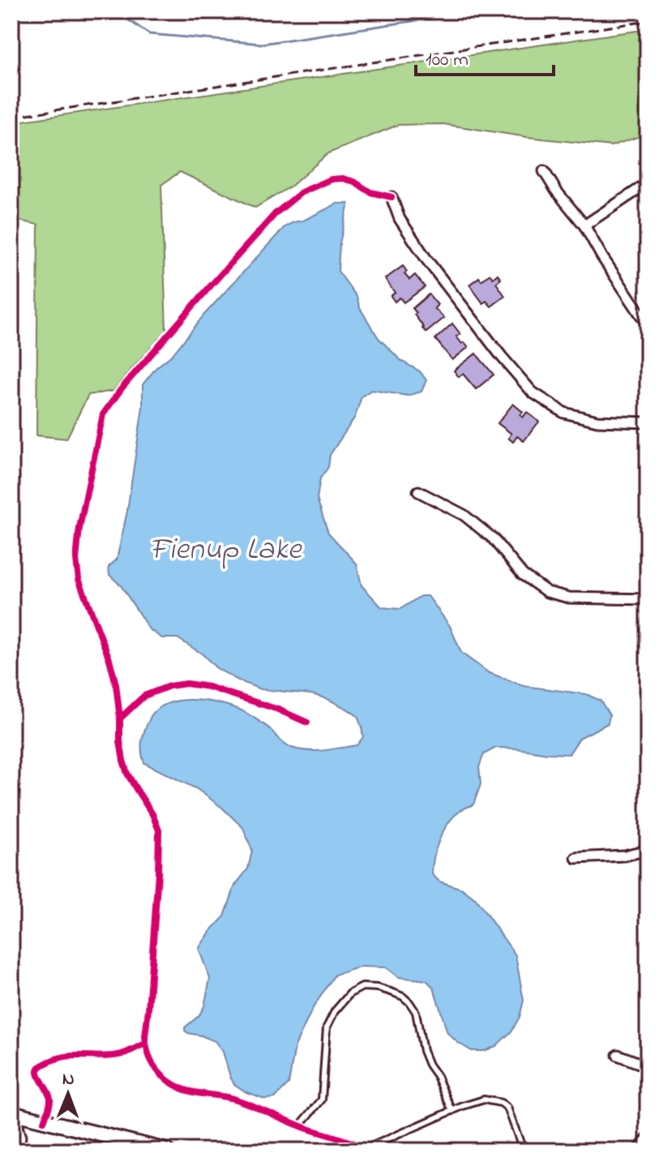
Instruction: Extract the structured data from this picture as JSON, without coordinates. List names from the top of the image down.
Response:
{
  "water": ["Fienup Lake"],
  "scale_bar": "100 m",
  "north": "top"
}
